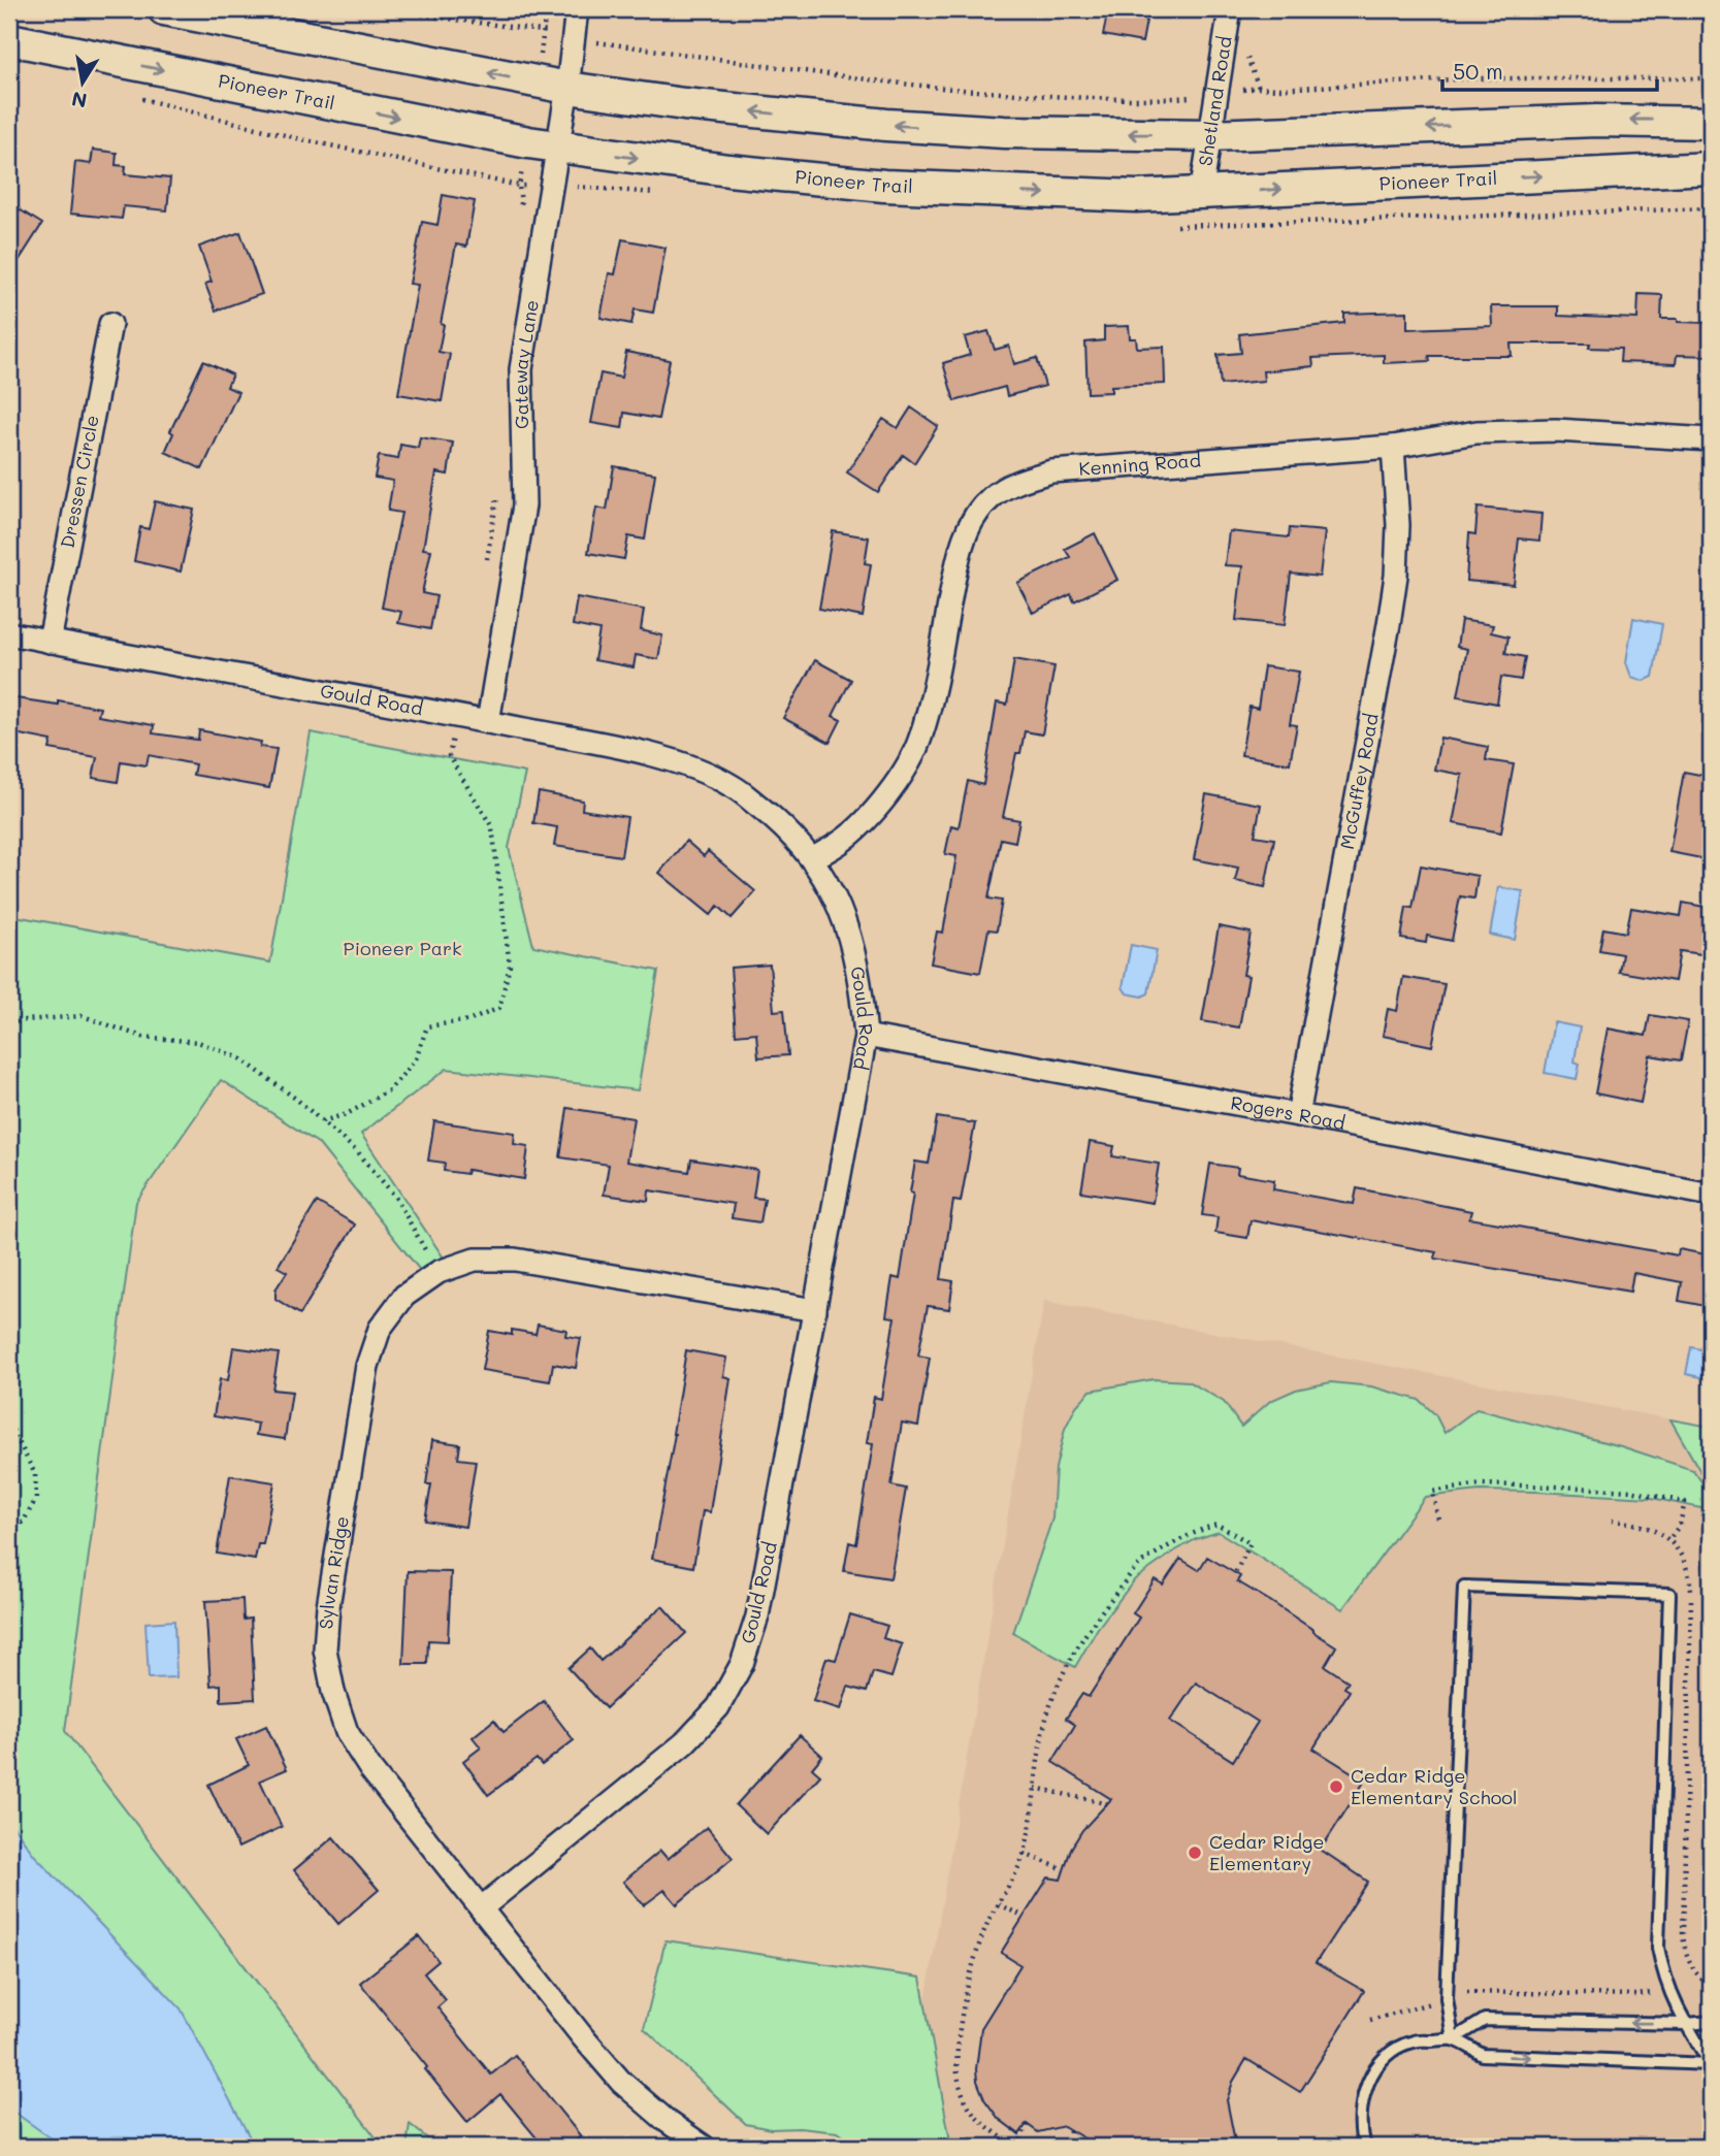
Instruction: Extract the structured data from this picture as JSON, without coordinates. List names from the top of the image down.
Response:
{
  "streets": {
    "main road": ["Pioneer Trail"],
    "street": [
      "Shetland Road",
      "Gateway Lane",
      "Kenning Road",
      "Dressen Circle",
      "Gould Road",
      "McGuffey Road",
      "Rogers Road",
      "Sylvan Ridge"
    ]
  },
  "crossings": [
    ["Pioneer Trail", "Shetland Road"],
    ["Pioneer Trail", "Gateway Lane"],
    ["Gateway Lane", "Gould Road"],
    ["Kenning Road", "Gould Road"],
    ["Kenning Road", "McGuffey Road"],
    ["Dressen Circle", "Gould Road"],
    ["Gould Road", "Rogers Road"],
    ["Gould Road", "Sylvan Ridge"],
    ["McGuffey Road", "Rogers Road"]
  ],
  "parks": ["Pioneer Park"],
  "places": ["Cedar Ridge Elementary School", "Cedar Ridge Elementary"],
  "scale_bar": "50 m",
  "north": "bottom"
}
